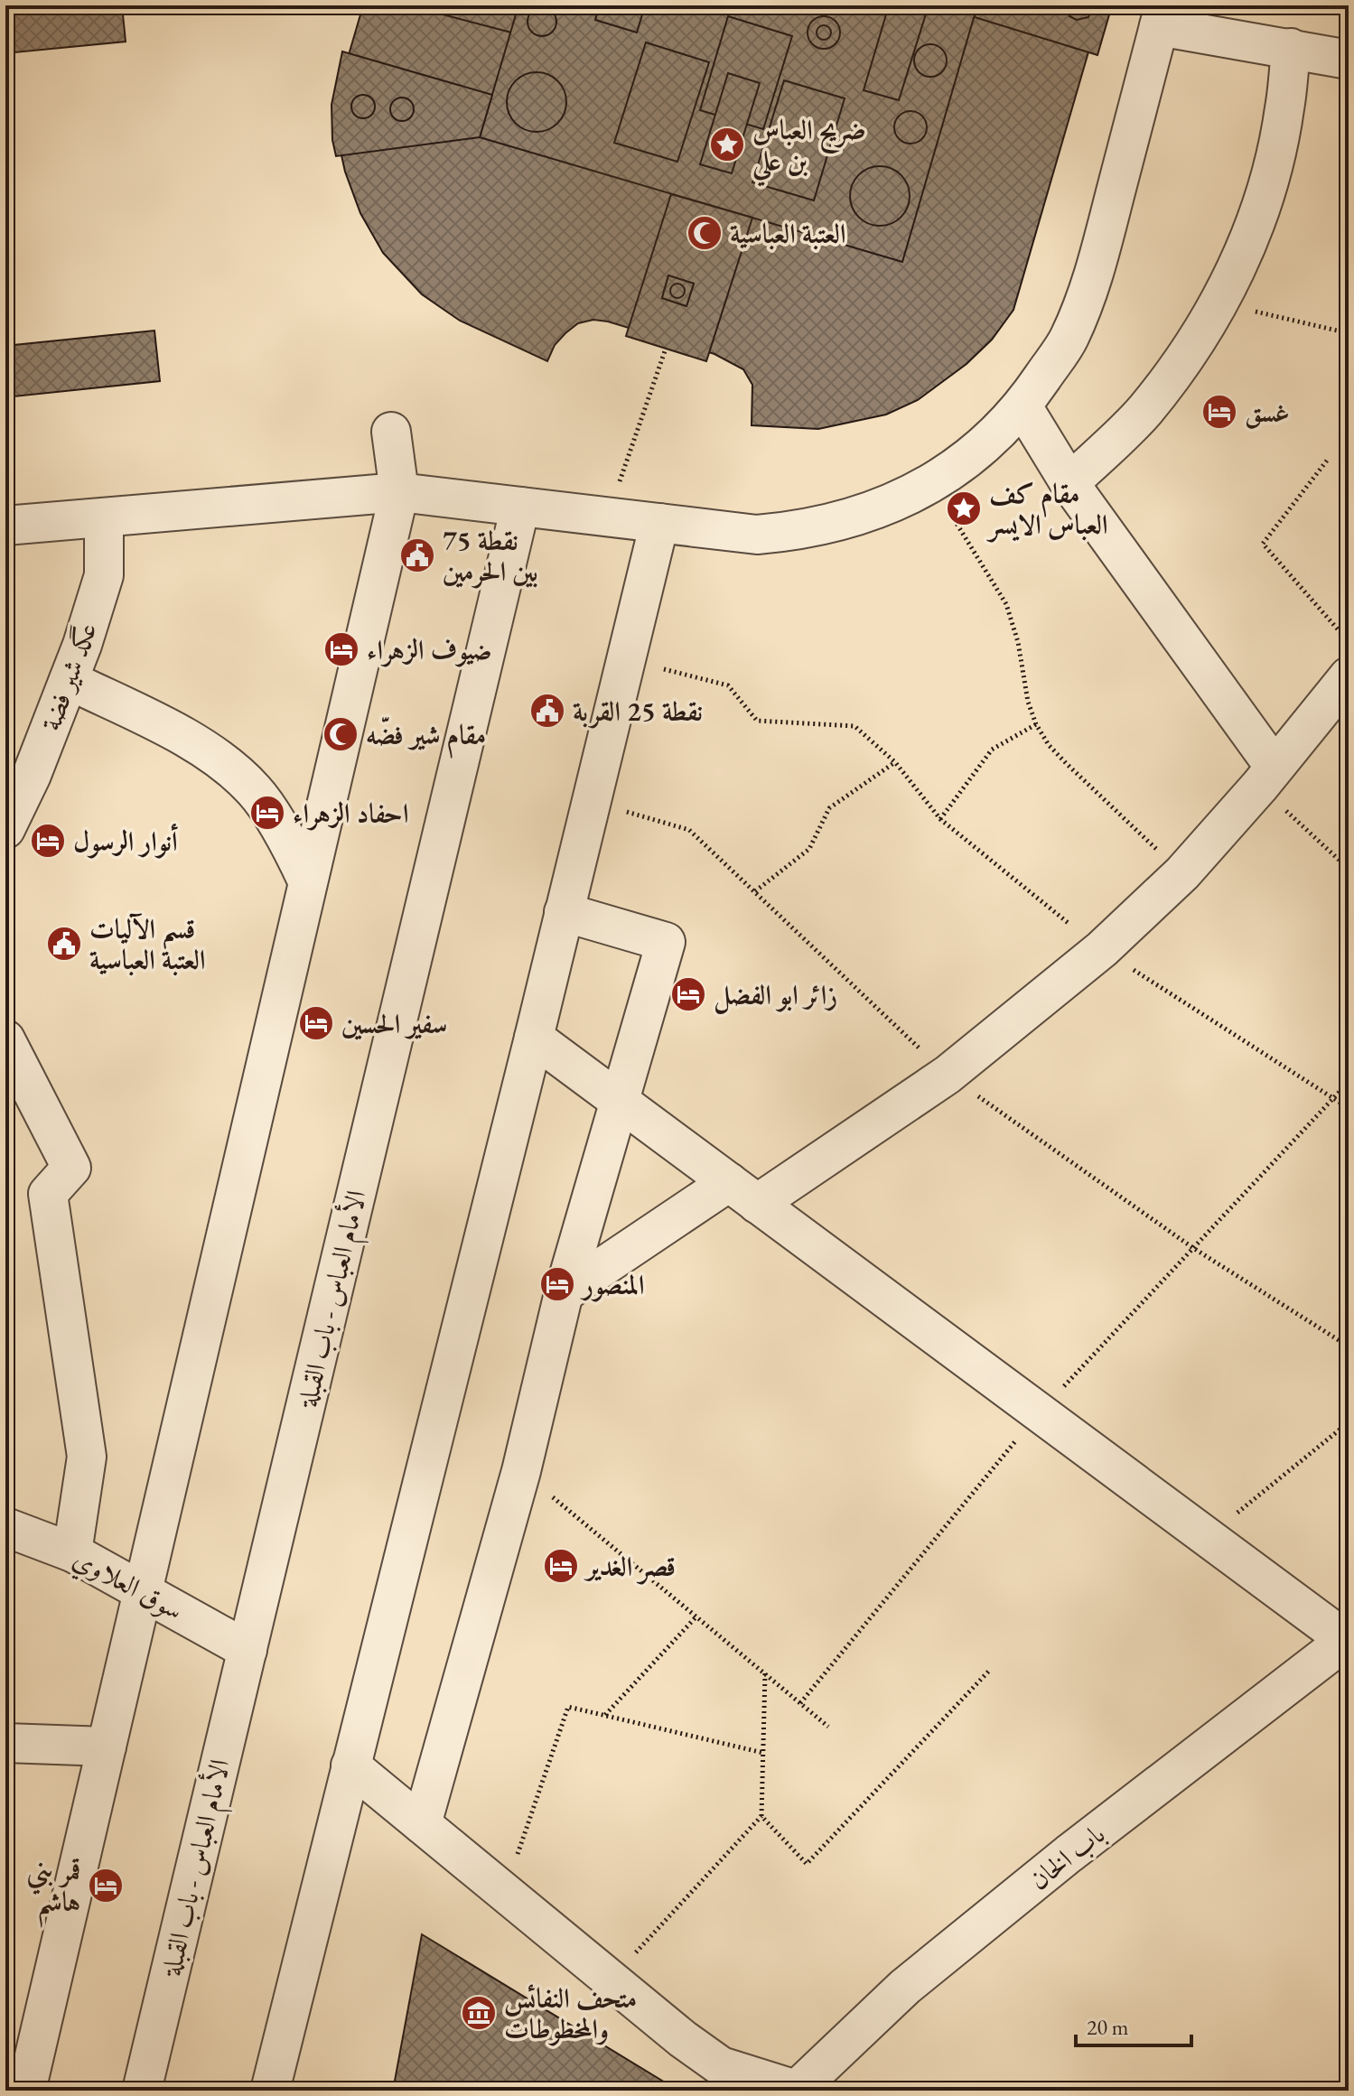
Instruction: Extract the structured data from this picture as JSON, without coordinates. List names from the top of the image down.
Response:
{
  "streets": {
    "street": [
      "عگد شير فضة",
      "الأمام العباس - باب القبلة",
      "سوق العلاوي",
      "باب الخان"
    ]
  },
  "crossings": [
    ["الأمام العباس - باب القبلة", "سوق العلاوي"]
  ],
  "places": {
    "place": ["ضريح العباس بن علي", "مقام كف العباس الايسر"],
    "mosque": ["العتبة العباسية", "مقام شير فضّه"],
    "hotel": [
      "غسق",
      "ضيوف الزهراء",
      "احفاد الزهراء",
      "أنوار الرسول",
      "زائر ابو الفضل",
      "سفير الحسين",
      "المنصور",
      "قصر الغدير",
      "قمر بني هاشم"
    ],
    "public building": ["نقطة 75 بين الحرمين", "نقطة 25 القربة", "قسم الآليات العتبة العباسية"],
    "museum": ["متحف النفائس والمخطوطات"]
  },
  "scale_bar": "20 m"
}
